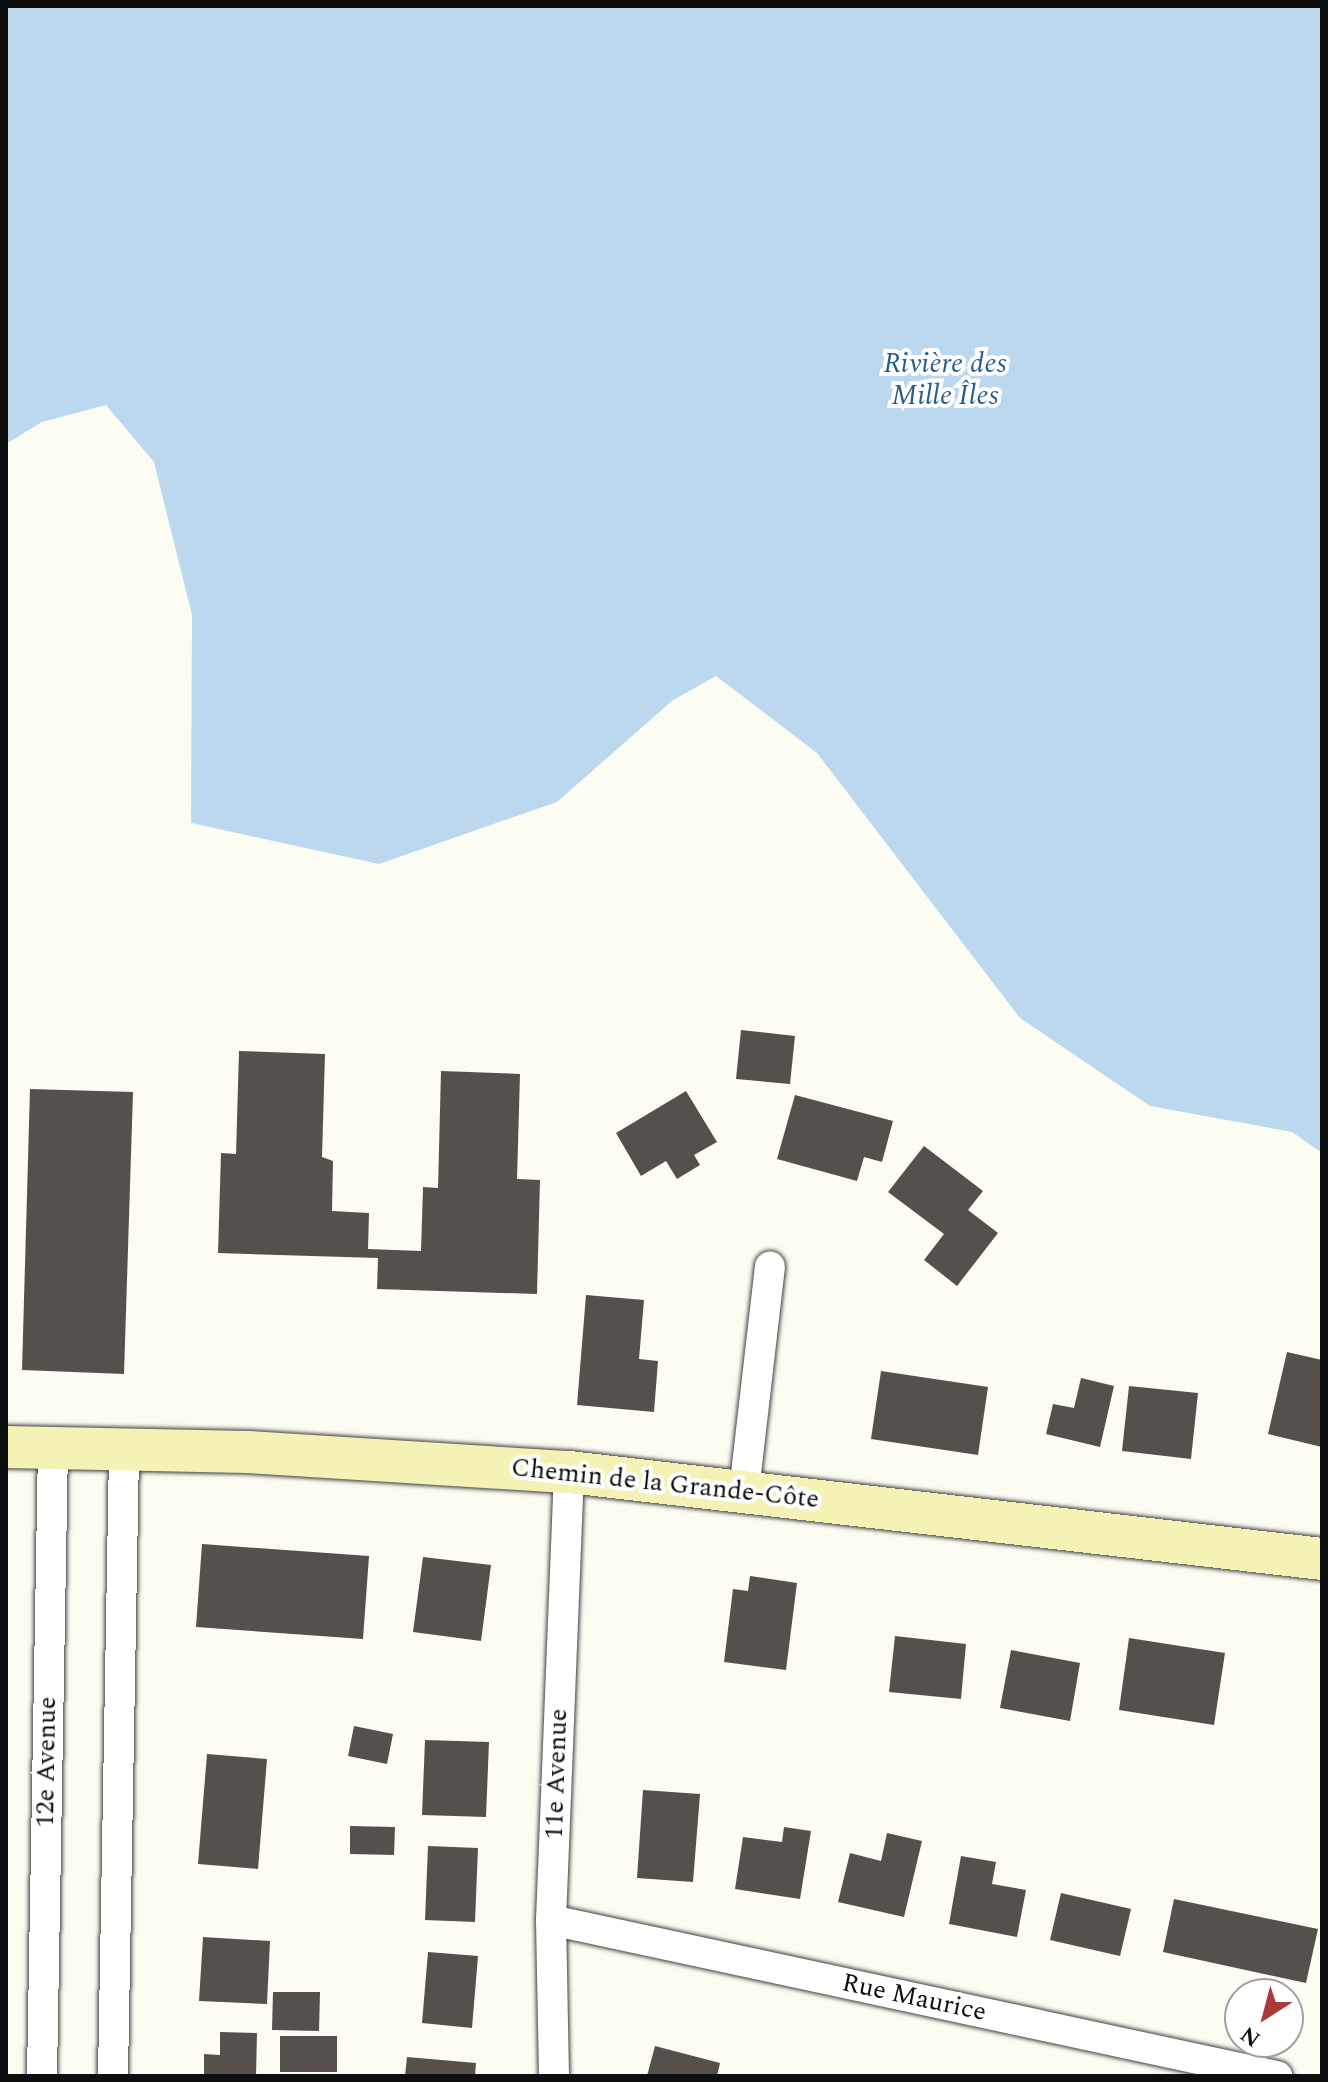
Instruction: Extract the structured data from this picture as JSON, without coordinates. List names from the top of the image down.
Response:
{
  "streets": {
    "main road": ["Chemin de la Grande-Côte"],
    "street": ["12e Avenue", "11e Avenue", "Rue Maurice"]
  },
  "crossings": [
    ["Chemin de la Grande-Côte", "12e Avenue"],
    ["Chemin de la Grande-Côte", "11e Avenue"],
    ["11e Avenue", "Rue Maurice"]
  ],
  "water": ["Rivière des Mille Îles"],
  "north": "bottom left"
}
